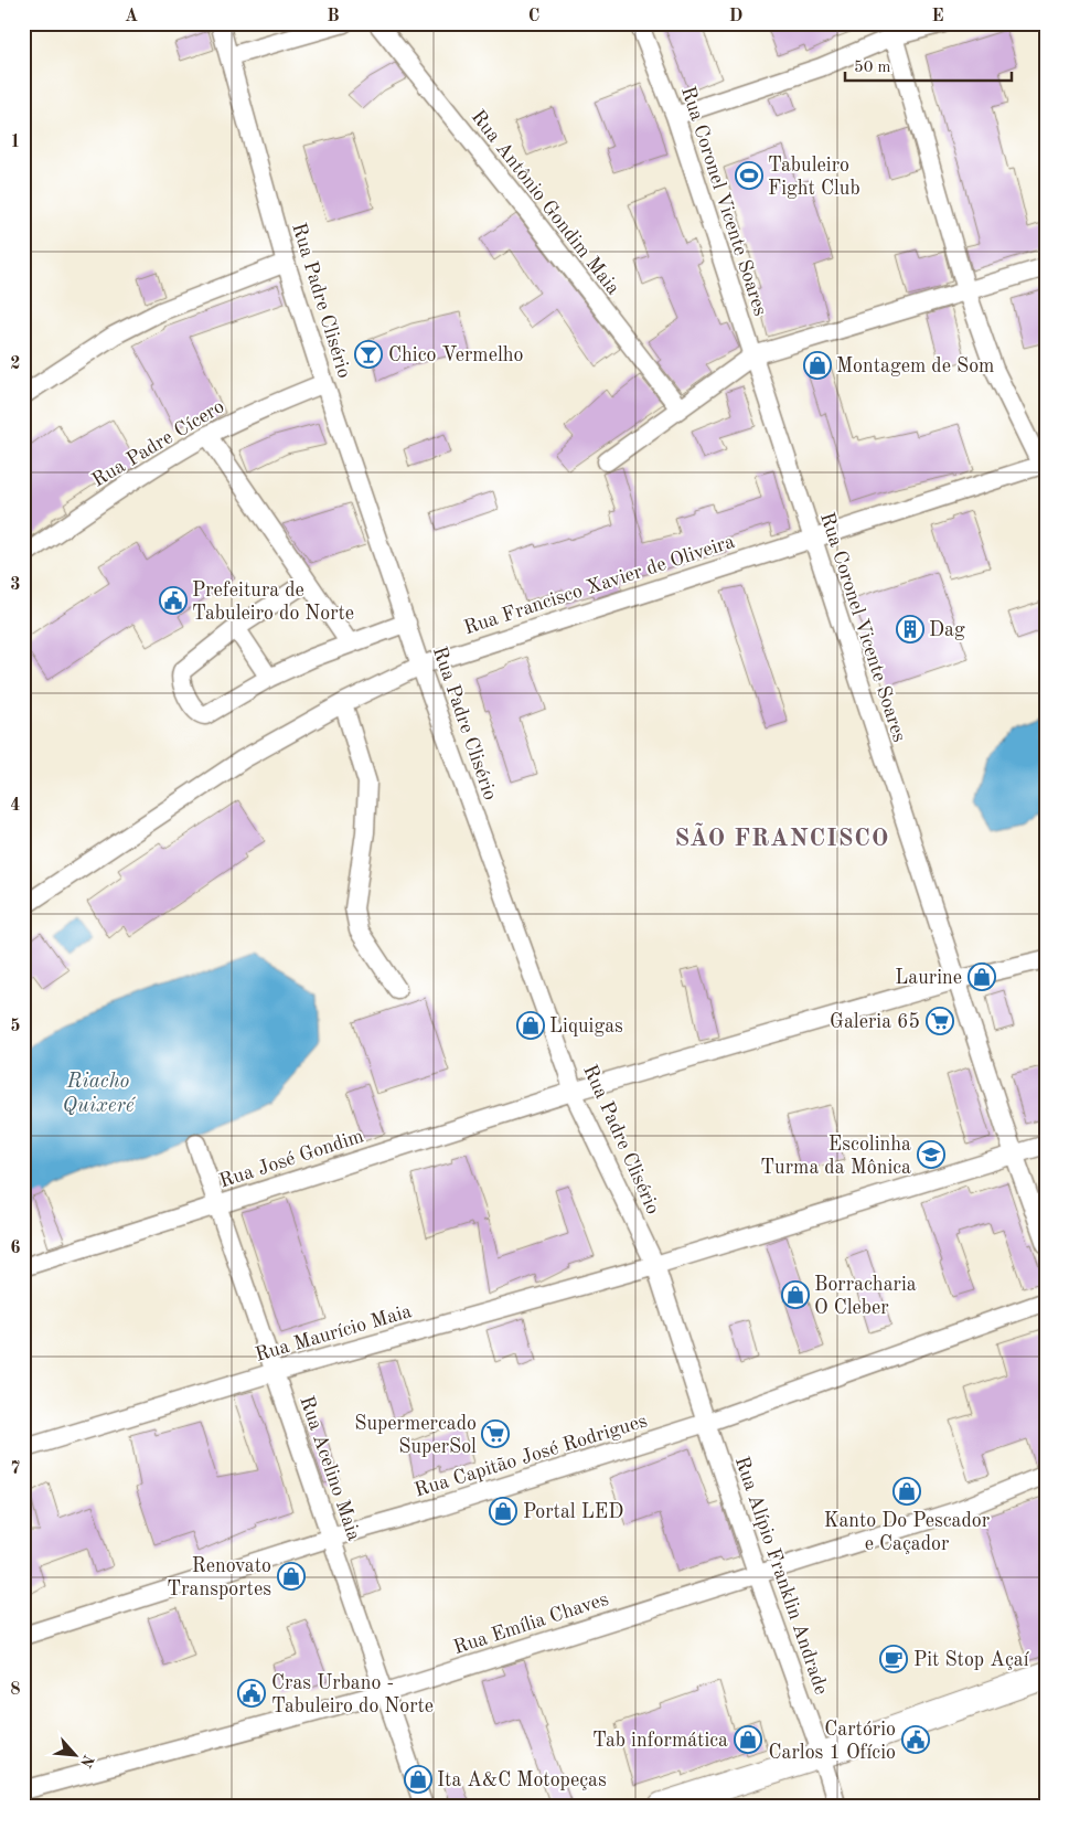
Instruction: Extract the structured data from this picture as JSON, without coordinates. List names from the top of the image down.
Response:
{
  "streets": {
    "street": [
      "Rua Coronel Vicente Soares",
      "Rua Antônio Gondim Maia",
      "Rua Padre Clisério",
      "Rua Padre Cícero",
      "Rua Francisco Xavier de Oliveira",
      "Rua José Gondim",
      "Rua Maurício Maia",
      "Rua Capitão José Rodrigues",
      "Rua Acelino Maia",
      "Rua Alípio Franklin Andrade",
      "Rua Emília Chaves"
    ]
  },
  "crossings": [
    ["Rua Coronel Vicente Soares", "Rua Francisco Xavier de Oliveira"],
    ["Rua Coronel Vicente Soares", "Rua José Gondim"],
    ["Rua Coronel Vicente Soares", "Rua Maurício Maia"],
    ["Rua Padre Clisério", "Rua Padre Cícero"],
    ["Rua Padre Clisério", "Rua Francisco Xavier de Oliveira"],
    ["Rua Padre Clisério", "Rua José Gondim"],
    ["Rua Padre Clisério", "Rua Maurício Maia"],
    ["Rua Padre Clisério", "Rua Capitão José Rodrigues"],
    ["Rua Padre Clisério", "Rua Alípio Franklin Andrade"],
    ["Rua José Gondim", "Rua Acelino Maia"],
    ["Rua Maurício Maia", "Rua Acelino Maia"],
    ["Rua Capitão José Rodrigues", "Rua Acelino Maia"],
    ["Rua Capitão José Rodrigues", "Rua Alípio Franklin Andrade"],
    ["Rua Acelino Maia", "Rua Emília Chaves"],
    ["Rua Alípio Franklin Andrade", "Rua Emília Chaves"]
  ],
  "districts": ["SÃO FRANCISCO"],
  "water": ["Riacho Quixeré"],
  "places": {
    "sports": ["Tabuleiro Fight Club"],
    "bar": ["Chico Vermelho"],
    "shop": [
      "Montagem de Som",
      "Laurine",
      "Liquigas",
      "Borracharia O Cleber",
      "Kanto Do Pescador e Caçador",
      "Portal LED",
      "Renovato Transportes",
      "Tab informática",
      "Ita A&C Motopeças"
    ],
    "public building": ["Prefeitura de Tabuleiro do Norte", "Cras Urbano - Tabuleiro do Norte", "Cartório Carlos 1 Ofício"],
    "building": ["Dag"],
    "supermarket": ["Galeria 65", "Supermercado SuperSol"],
    "school or university": ["Escolinha Turma da Mônica"],
    "cafe": ["Pit Stop Açaí"]
  },
  "scale_bar": "50 m",
  "north": "bottom right",
  "grid": {
    "columns": [
      "A",
      "B",
      "C",
      "D",
      "E"
    ],
    "rows": [
      "1",
      "2",
      "3",
      "4",
      "5",
      "6",
      "7",
      "8"
    ]
  }
}
